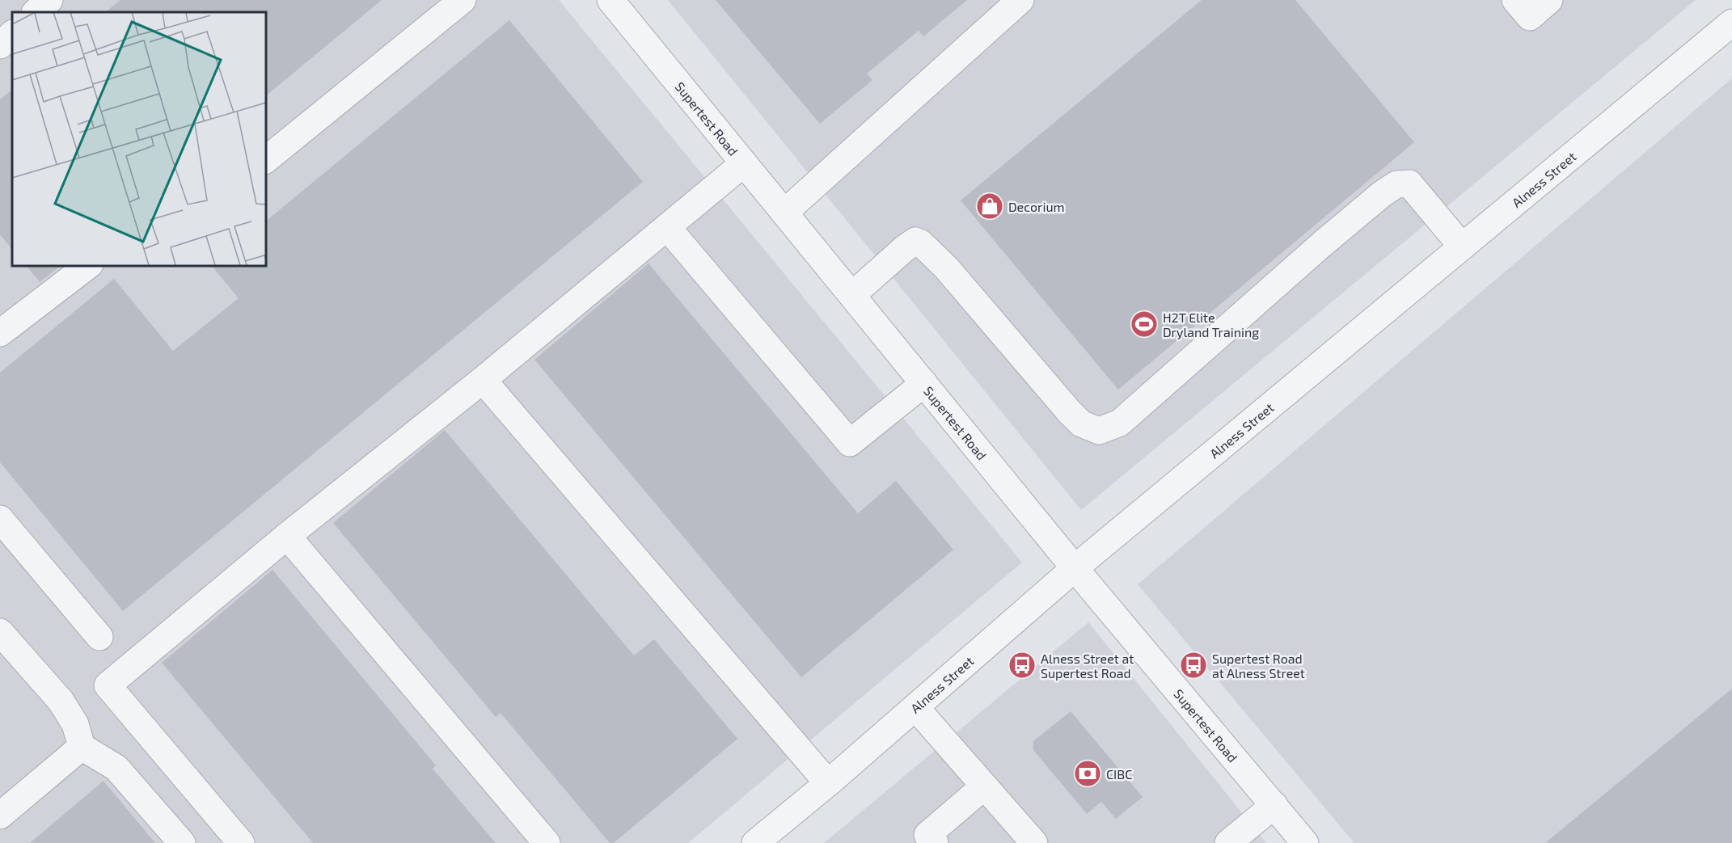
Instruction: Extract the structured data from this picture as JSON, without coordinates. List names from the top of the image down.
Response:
{
  "streets": {
    "street": ["Supertest Road", "Alness Street"]
  },
  "crossings": [
    ["Supertest Road", "Alness Street"]
  ],
  "places": {
    "shop": ["Decorium"],
    "sports": ["H2T Elite Dryland Training"],
    "bus stop": ["Alness Street at Supertest Road", "Supertest Road at Alness Street"],
    "bank": ["CIBC"]
  }
}
